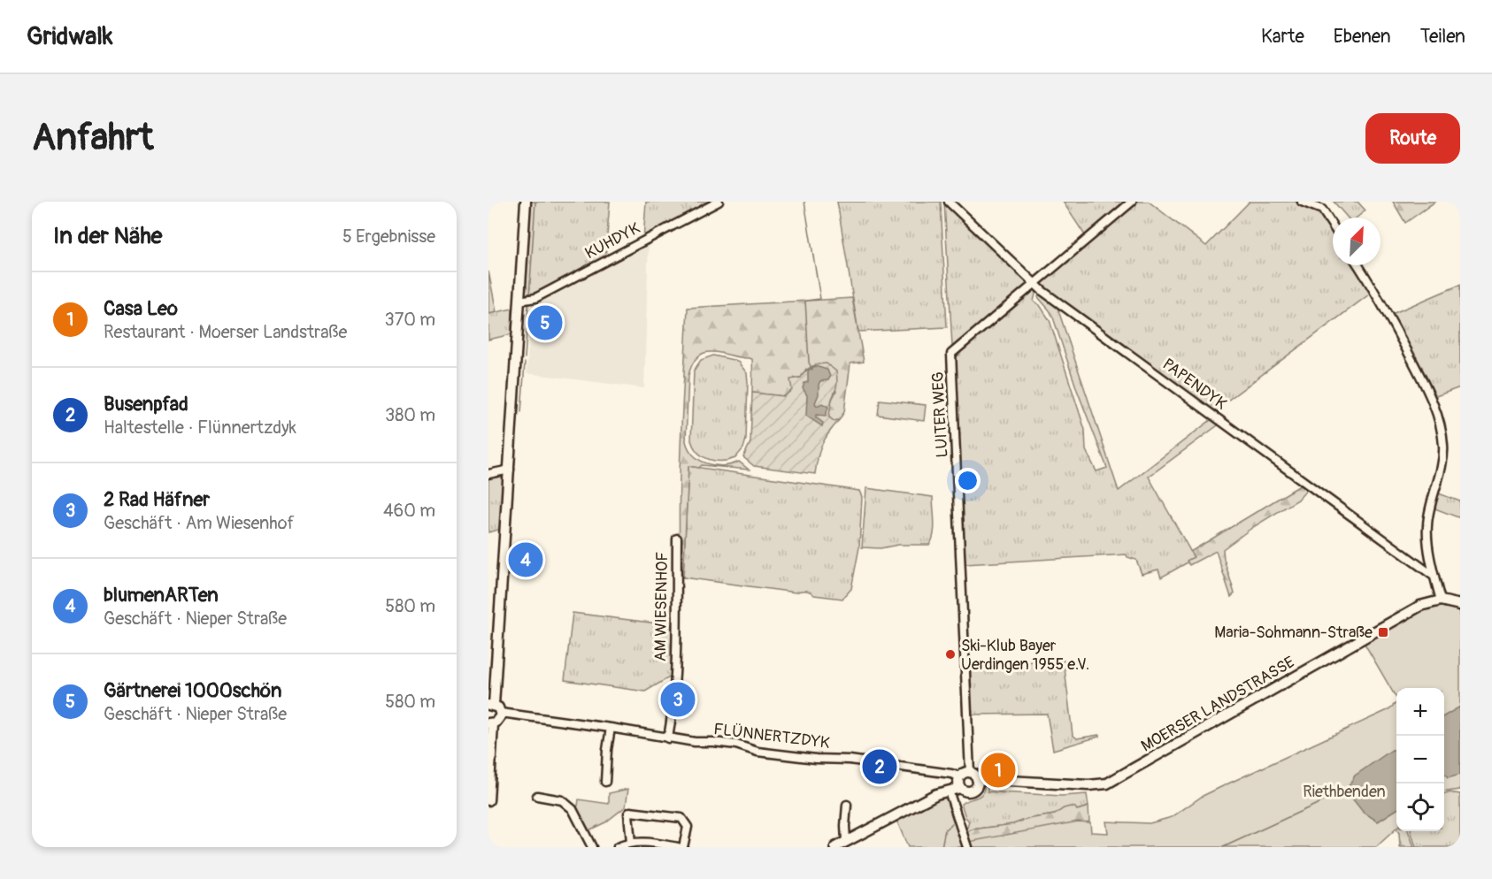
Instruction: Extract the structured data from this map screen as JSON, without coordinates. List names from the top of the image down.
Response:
{
  "streets": {
    "main road": ["MOERSER LANDSTRASSE"],
    "street": [
      "KUHDYK",
      "PAPENDYK",
      "LUITER WEG",
      "AM WIESENHOF",
      "FLÜNNERTZDYK"
    ]
  },
  "crossings": [
    ["PAPENDYK", "LUITER WEG"],
    ["LUITER WEG", "MOERSER LANDSTRASSE"],
    ["LUITER WEG", "FLÜNNERTZDYK"],
    ["AM WIESENHOF", "FLÜNNERTZDYK"],
    ["MOERSER LANDSTRASSE", "FLÜNNERTZDYK"]
  ],
  "parks": ["Riethbenden"],
  "places": {
    "transit": ["Maria-Sohmann-Straße"],
    "other": ["Ski-Klub Bayer Uerdingen 1955 e.V."]
  },
  "north": "top right",
  "page": {
    "header": "Gridwalk",
    "nav": ["Karte", "Ebenen", "Teilen"],
    "buttons": "Route",
    "title": "Anfahrt",
    "heading": ["In der Nähe", "5 Ergebnisse"],
    "list": [
      {
        "mark": "1",
        "name": "Casa Leo",
        "note": "Restaurant · Moerser Landstraße",
        "value": "370 m"
      },
      {
        "mark": "2",
        "name": "Busenpfad",
        "note": "Haltestelle · Flünnertzdyk",
        "value": "380 m"
      },
      {
        "mark": "3",
        "name": "2 Rad Häfner",
        "note": "Geschäft · Am Wiesenhof",
        "value": "460 m"
      },
      {
        "mark": "4",
        "name": "blumenARTen",
        "note": "Geschäft · Nieper Straße",
        "value": "580 m"
      },
      {
        "mark": "5",
        "name": "Gärtnerei 1000schön",
        "note": "Geschäft · Nieper Straße",
        "value": "580 m"
      }
    ],
    "pins": [
      "5",
      "4",
      "3",
      "2",
      "1"
    ],
    "map_buttons": ["+", "−"]
  }
}
